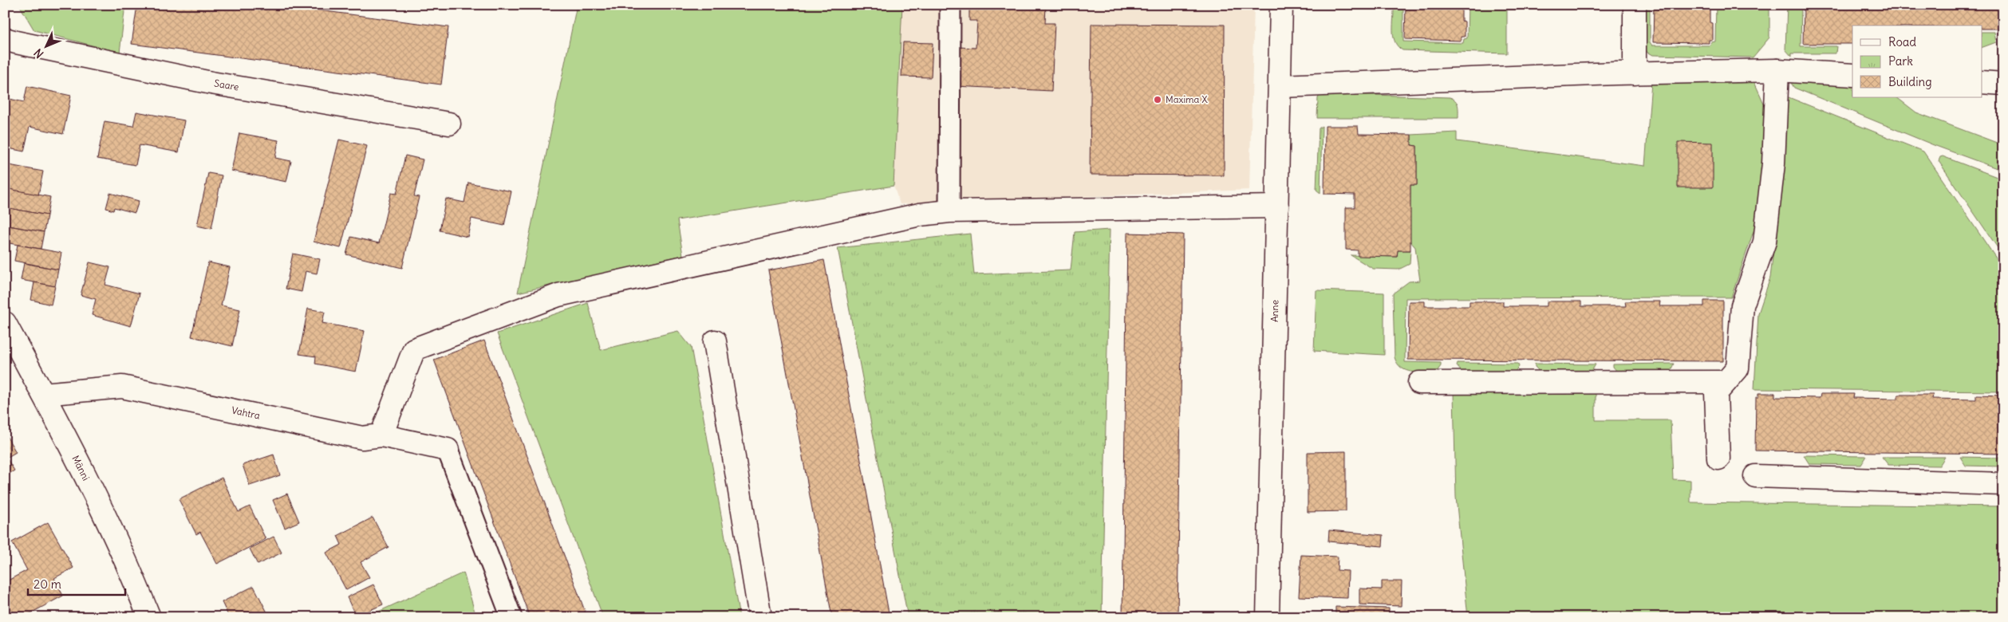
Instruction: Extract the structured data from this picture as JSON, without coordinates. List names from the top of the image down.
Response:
{
  "streets": {
    "street": [
      "Saare",
      "Anne",
      "Vahtra",
      "Männi"
    ]
  },
  "crossings": [
    ["Vahtra", "Männi"]
  ],
  "places": ["Maxima X"],
  "legend": ["Road", "Park", "Building"],
  "scale_bar": "20 m",
  "north": "bottom left"
}
